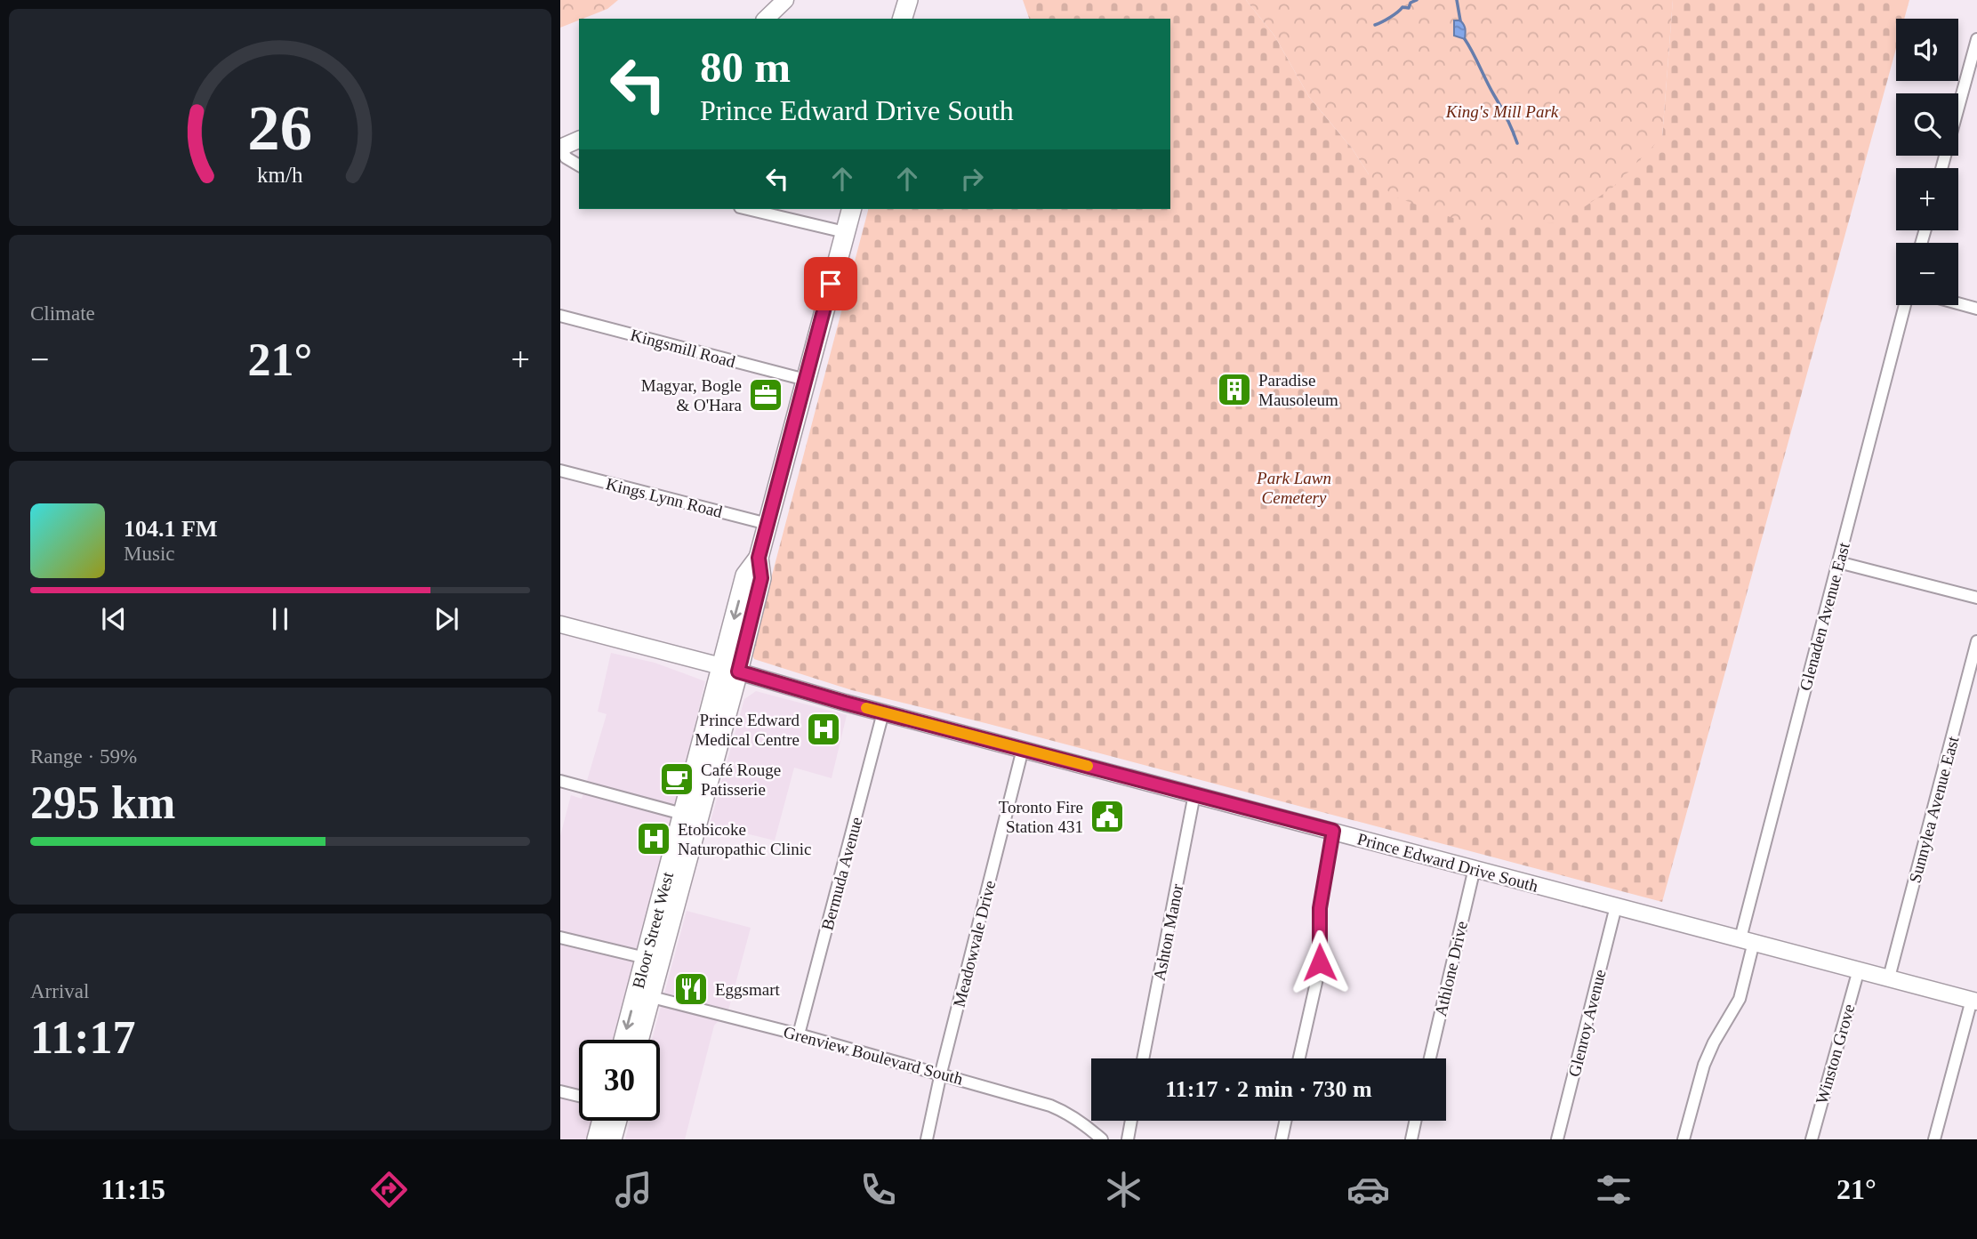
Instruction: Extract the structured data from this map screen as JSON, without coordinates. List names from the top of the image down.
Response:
{
  "streets": {
    "main road": ["Bloor Street West"],
    "street": [
      "Kingsmill Road",
      "Kings Lynn Road",
      "Glenaden Avenue East",
      "Sunnylea Avenue East",
      "Prince Edward Drive South",
      "Bermuda Avenue",
      "Ashton Manor",
      "Meadowvale Drive",
      "Athlone Drive",
      "Glenroy Avenue",
      "Winston Grove",
      "Grenview Boulevard South"
    ]
  },
  "crossings": [
    ["Kingsmill Road", "Bloor Street West"],
    ["Kings Lynn Road", "Bloor Street West"],
    ["Glenaden Avenue East", "Prince Edward Drive South"],
    ["Sunnylea Avenue East", "Prince Edward Drive South"],
    ["Prince Edward Drive South", "Bermuda Avenue"],
    ["Prince Edward Drive South", "Bloor Street West"],
    ["Prince Edward Drive South", "Ashton Manor"],
    ["Prince Edward Drive South", "Meadowvale Drive"],
    ["Prince Edward Drive South", "Athlone Drive"],
    ["Prince Edward Drive South", "Glenroy Avenue"],
    ["Prince Edward Drive South", "Winston Grove"],
    ["Bermuda Avenue", "Grenview Boulevard South"],
    ["Bloor Street West", "Grenview Boulevard South"],
    ["Meadowvale Drive", "Grenview Boulevard South"]
  ],
  "parks": ["King's Mill Park", "Park Lawn Cemetery"],
  "places": {
    "building": ["Paradise Mausoleum"],
    "office": ["Magyar, Bogle & O'Hara"],
    "hospital": ["Prince Edward Medical Centre", "Etobicoke Naturopathic Clinic"],
    "cafe": ["Café Rouge Patisserie"],
    "public building": ["Toronto Fire Station 431"],
    "restaurant": ["Eggsmart"]
  },
  "page": {
    "map_buttons": ["+", "−"],
    "turn": ["80 m", "Prince Edward Drive South"],
    "tile": [
      "Climate",
      ["Range · 59%", "295 km"],
      ["Arrival", "11:17"]
    ],
    "heat": ["−", "21°", "+"],
    "song": ["104.1 FM", "Music"],
    "limit": "30",
    "trip": "11:17 · 2 min · 730 m",
    "tabs": ["11:15", "21°"],
    "gauge": ["26", "km/h"]
  }
}
